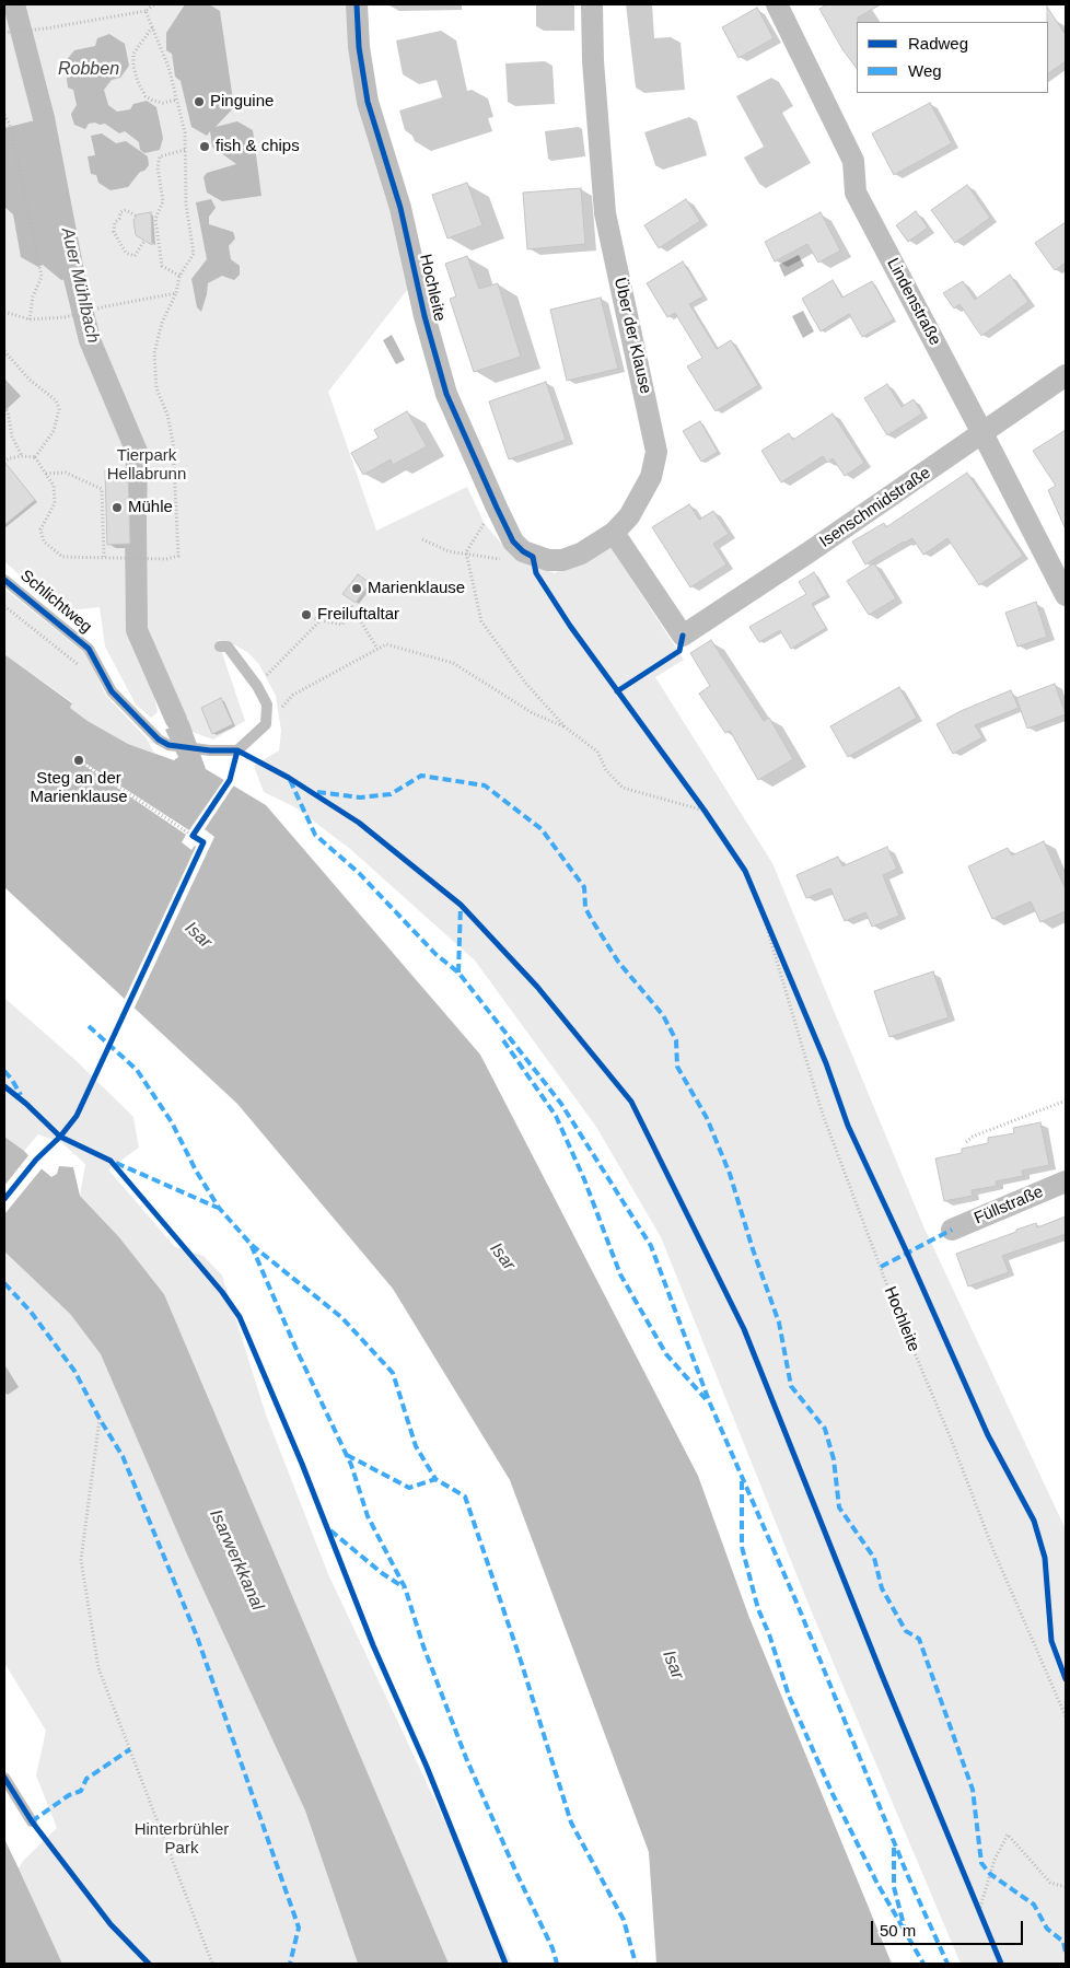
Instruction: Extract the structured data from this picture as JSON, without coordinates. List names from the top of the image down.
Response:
{
  "streets": {
    "street": [
      "Hochleite",
      "Lindenstraße",
      "Über der Klause",
      "Isenschmidstraße",
      "Füllstraße"
    ],
    "lane": ["Schlichtweg"]
  },
  "crossings": [
    ["Hochleite", "Über der Klause"],
    ["Hochleite", "Isenschmidstraße"],
    ["Lindenstraße", "Isenschmidstraße"],
    ["Über der Klause", "Isenschmidstraße"]
  ],
  "water": [
    "Robben",
    "Auer Mühlbach",
    "Isar",
    "Isarwerkkanal"
  ],
  "parks": ["Tierpark Hellabrunn", "Hinterbrühler Park"],
  "places": [
    "Pinguine",
    "fish & chips",
    "Mühle",
    "Marienklause",
    "Freiluftaltar",
    "Steg an der Marienklause"
  ],
  "legend": ["Radweg", "Weg"],
  "scale_bar": "50 m"
}
